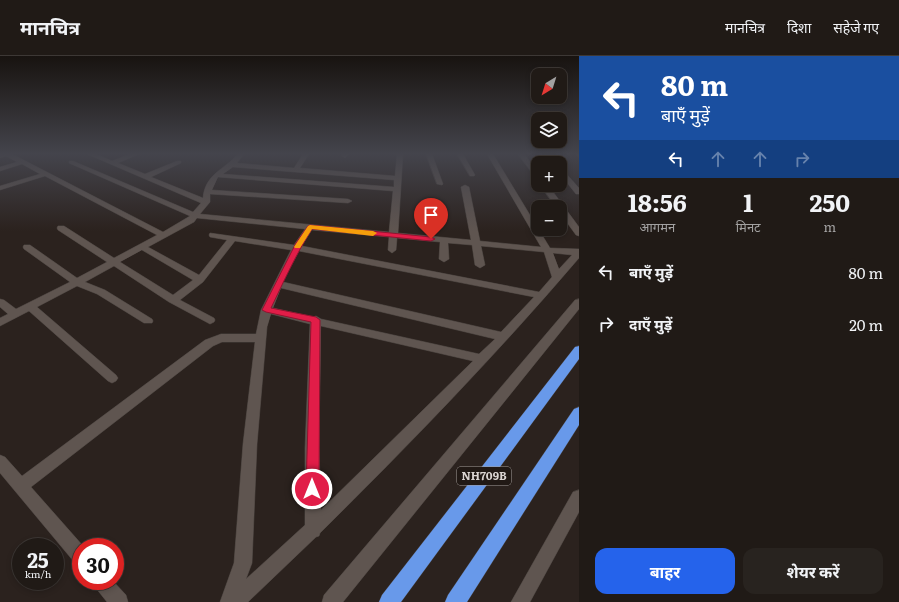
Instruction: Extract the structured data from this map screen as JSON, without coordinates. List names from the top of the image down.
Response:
{
  "streets": {
    "highway": ["NH709B"]
  },
  "north": "bottom left",
  "page": {
    "header": "मानचित्र",
    "nav": ["मानचित्र", "दिशा", "सहेजे गए"],
    "turn": ["80 m", "बाएँ मुड़ें"],
    "map_buttons": ["+", "−"],
    "eta": [
      "18:56",
      "आगमन",
      "1",
      "मिनट",
      "250",
      "m"
    ],
    "list": [
      {
        "name": "बाएँ मुड़ें",
        "value": "80 m"
      },
      {
        "name": "दाएँ मुड़ें",
        "value": "20 m"
      }
    ],
    "speed": "25 km/h",
    "limit": "30",
    "buttons": ["बाहर", "शेयर करें"]
  }
}
